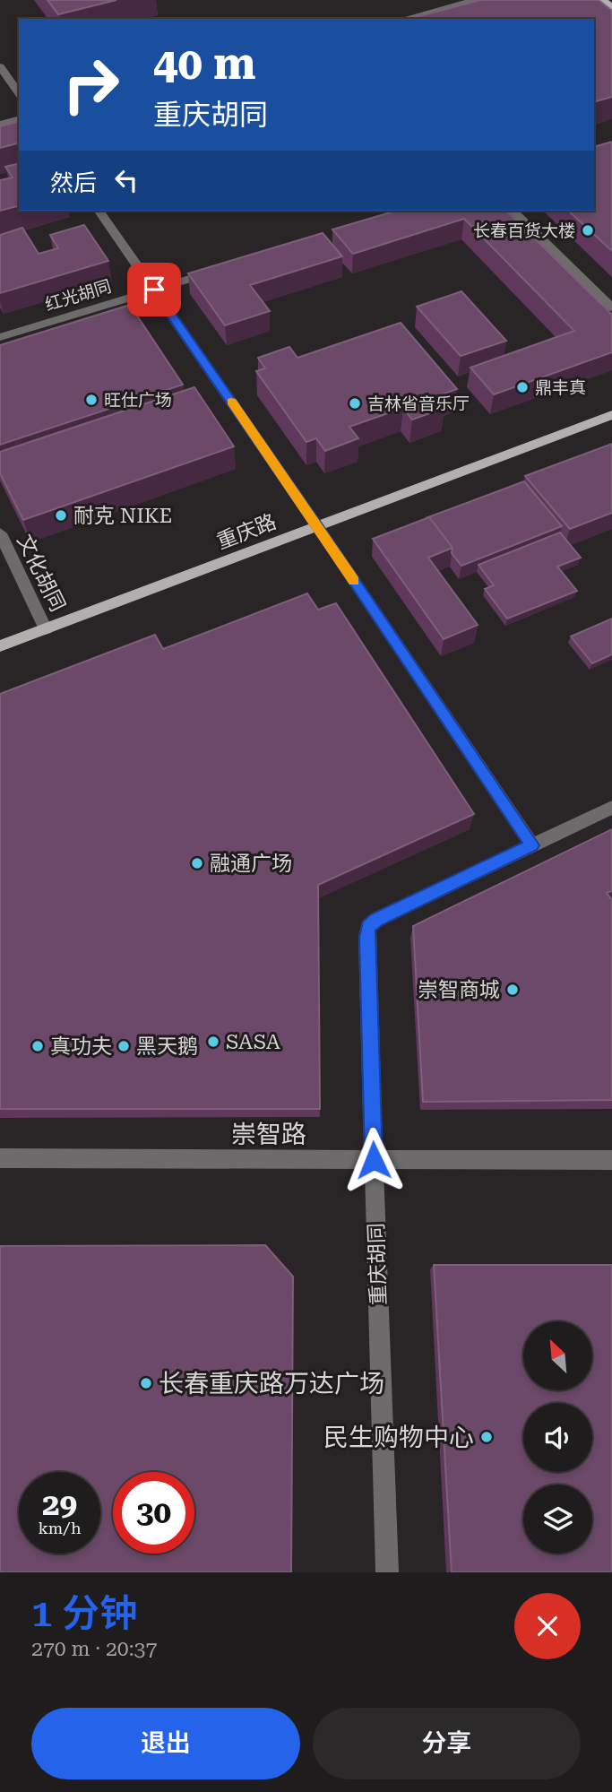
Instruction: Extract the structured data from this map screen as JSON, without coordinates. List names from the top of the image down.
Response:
{
  "streets": {
    "main road": ["重庆路"],
    "street": [
      "红光胡同",
      "文化胡同",
      "崇智路",
      "重庆胡同"
    ]
  },
  "crossings": [
    ["重庆路", "文化胡同"],
    ["崇智路", "重庆胡同"]
  ],
  "places": [
    "长春百货大楼",
    "鼎丰真",
    "旺仕广场",
    "吉林省音乐厅",
    "耐克 NIKE",
    "融通广场",
    "崇智商城",
    "SASA",
    "真功夫",
    "黑天鹅",
    "长春重庆路万达广场",
    "民生购物中心"
  ],
  "north": "top left",
  "page": {
    "turn": ["40 m", "重庆胡同"],
    "then": "然后",
    "speed": "29 km/h",
    "limit": "30",
    "heading": ["1 分钟", "270 m · 20:37"],
    "buttons": ["退出", "分享"]
  }
}
